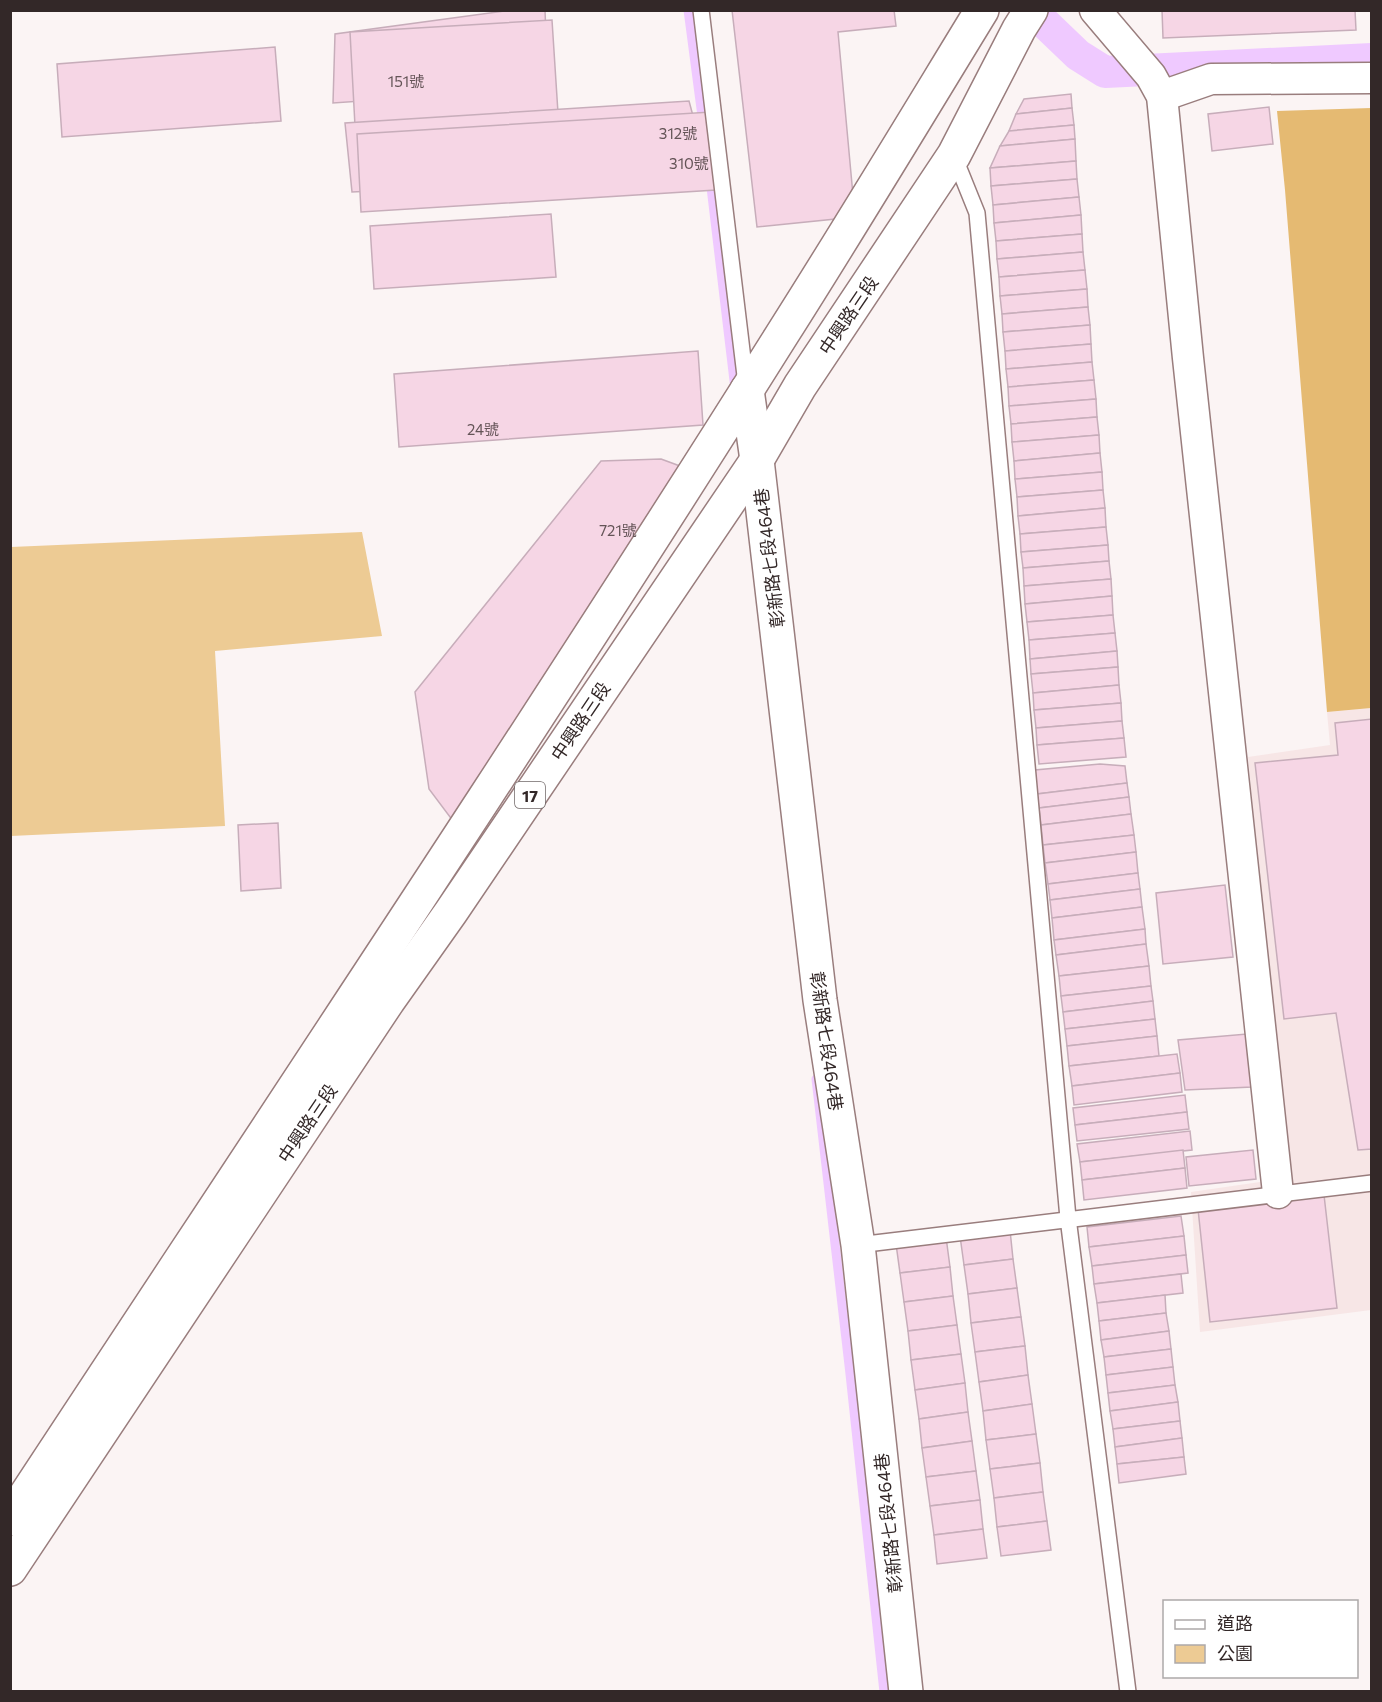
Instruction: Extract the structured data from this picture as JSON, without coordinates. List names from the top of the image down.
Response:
{
  "streets": {
    "main road": ["中興路三段", "彰新路七段464巷", "17"]
  },
  "crossings": [
    ["中興路三段", "彰新路七段464巷"]
  ],
  "house_numbers": [
    "151號",
    "312號",
    "310號",
    "24號",
    "721號"
  ],
  "legend": ["道路", "公園"]
}
